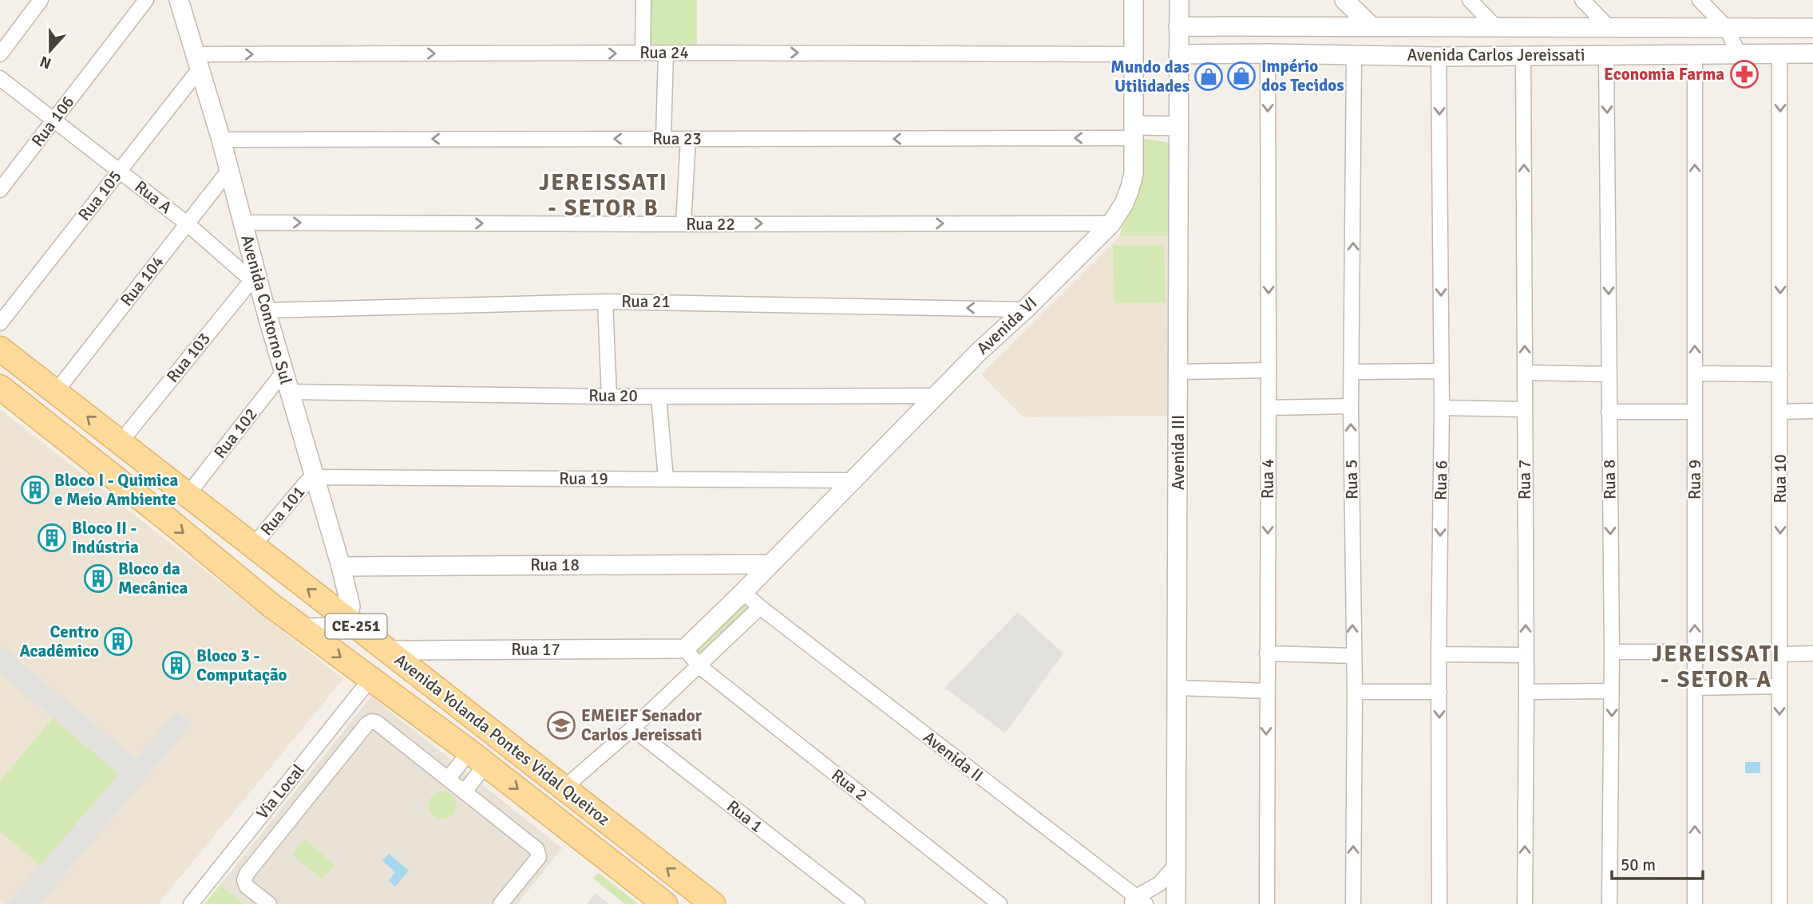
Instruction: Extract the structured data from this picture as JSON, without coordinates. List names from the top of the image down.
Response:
{
  "streets": {
    "main road": ["CE-251", "Avenida Yolanda Pontes Vidal Queiroz"],
    "street": [
      "Rua 24",
      "Avenida Carlos Jereissati",
      "Rua 106",
      "Rua 23",
      "Rua 105",
      "Rua A",
      "Rua 22",
      "Rua 104",
      "Rua 21",
      "Avenida Contorno Sul",
      "Avenida VI",
      "Rua 103",
      "Rua 20",
      "Rua 102",
      "Avenida III",
      "Rua 19",
      "Rua 4",
      "Rua 10",
      "Rua 5",
      "Rua 7",
      "Rua 8",
      "Rua 9",
      "Rua 6",
      "Rua 101",
      "Rua 18",
      "Rua 17",
      "Avenida II",
      "Rua 2",
      "Via Local",
      "Rua 1"
    ]
  },
  "crossings": [
    ["Rua 24", "Rua 105"],
    ["Rua 24", "Avenida Contorno Sul"],
    ["Rua 24", "Avenida VI"],
    ["Avenida Carlos Jereissati", "Avenida III"],
    ["Avenida Carlos Jereissati", "Rua 4"],
    ["Avenida Carlos Jereissati", "Rua 10"],
    ["Avenida Carlos Jereissati", "Rua 5"],
    ["Avenida Carlos Jereissati", "Rua 7"],
    ["Avenida Carlos Jereissati", "Rua 8"],
    ["Avenida Carlos Jereissati", "Rua 9"],
    ["Avenida Carlos Jereissati", "Rua 6"],
    ["Rua 106", "Rua A"],
    ["Rua 23", "Avenida Contorno Sul"],
    ["Rua 23", "Avenida VI"],
    ["Rua 105", "Rua A"],
    ["Rua 105", "Avenida Contorno Sul"],
    ["Rua A", "Rua 104"],
    ["Rua A", "Avenida Contorno Sul"],
    ["Rua A", "Rua 103"],
    ["Rua 22", "Avenida Contorno Sul"],
    ["Rua 22", "Avenida VI"],
    ["Rua 104", "Avenida Contorno Sul"],
    ["Rua 104", "Avenida Yolanda Pontes Vidal Queiroz"],
    ["Rua 21", "Avenida Contorno Sul"],
    ["Rua 21", "Avenida VI"],
    ["Avenida Contorno Sul", "Rua 103"],
    ["Avenida Contorno Sul", "Rua 20"],
    ["Avenida Contorno Sul", "Rua 102"],
    ["Avenida Contorno Sul", "Rua 19"],
    ["Avenida Contorno Sul", "Rua 101"],
    ["Avenida Contorno Sul", "Rua 18"],
    ["Avenida Contorno Sul", "Avenida Yolanda Pontes Vidal Queiroz"],
    ["Avenida VI", "Rua 20"],
    ["Avenida VI", "Rua 19"],
    ["Avenida VI", "Rua 18"],
    ["Avenida VI", "Rua 17"],
    ["Avenida VI", "Avenida II"],
    ["Avenida VI", "Rua 2"],
    ["Rua 103", "Avenida Yolanda Pontes Vidal Queiroz"],
    ["Rua 102", "Avenida Yolanda Pontes Vidal Queiroz"],
    ["Rua 19", "Rua 101"],
    ["Rua 101", "Avenida Yolanda Pontes Vidal Queiroz"],
    ["Rua 17", "Avenida Yolanda Pontes Vidal Queiroz"],
    ["Rua 17", "Rua 2"],
    ["Avenida Yolanda Pontes Vidal Queiroz", "Via Local"]
  ],
  "one_way": [
    "Rua 24",
    "Rua 23",
    "Rua 22",
    "Rua 21",
    "Rua 4",
    "Rua 10",
    "Rua 5",
    "Rua 7",
    "Rua 8",
    "Rua 9",
    "Rua 6"
  ],
  "districts": ["JEREISSATI - SETOR B", "JEREISSATI - SETOR A"],
  "places": {
    "pharmacy": ["Economia Farma"],
    "shop": ["Império dos Tecidos", "Mundo das Utilidades"],
    "building": [
      "Bloco I - Quimica e Meio Ambiente",
      "Bloco II - Indústria",
      "Bloco da Mecânica",
      "Centro Acadêmico",
      "Bloco 3 - Computação"
    ],
    "school or university": ["EMEIEF Senador Carlos Jereissati"]
  },
  "scale_bar": "50 m",
  "north": "bottom"
}
